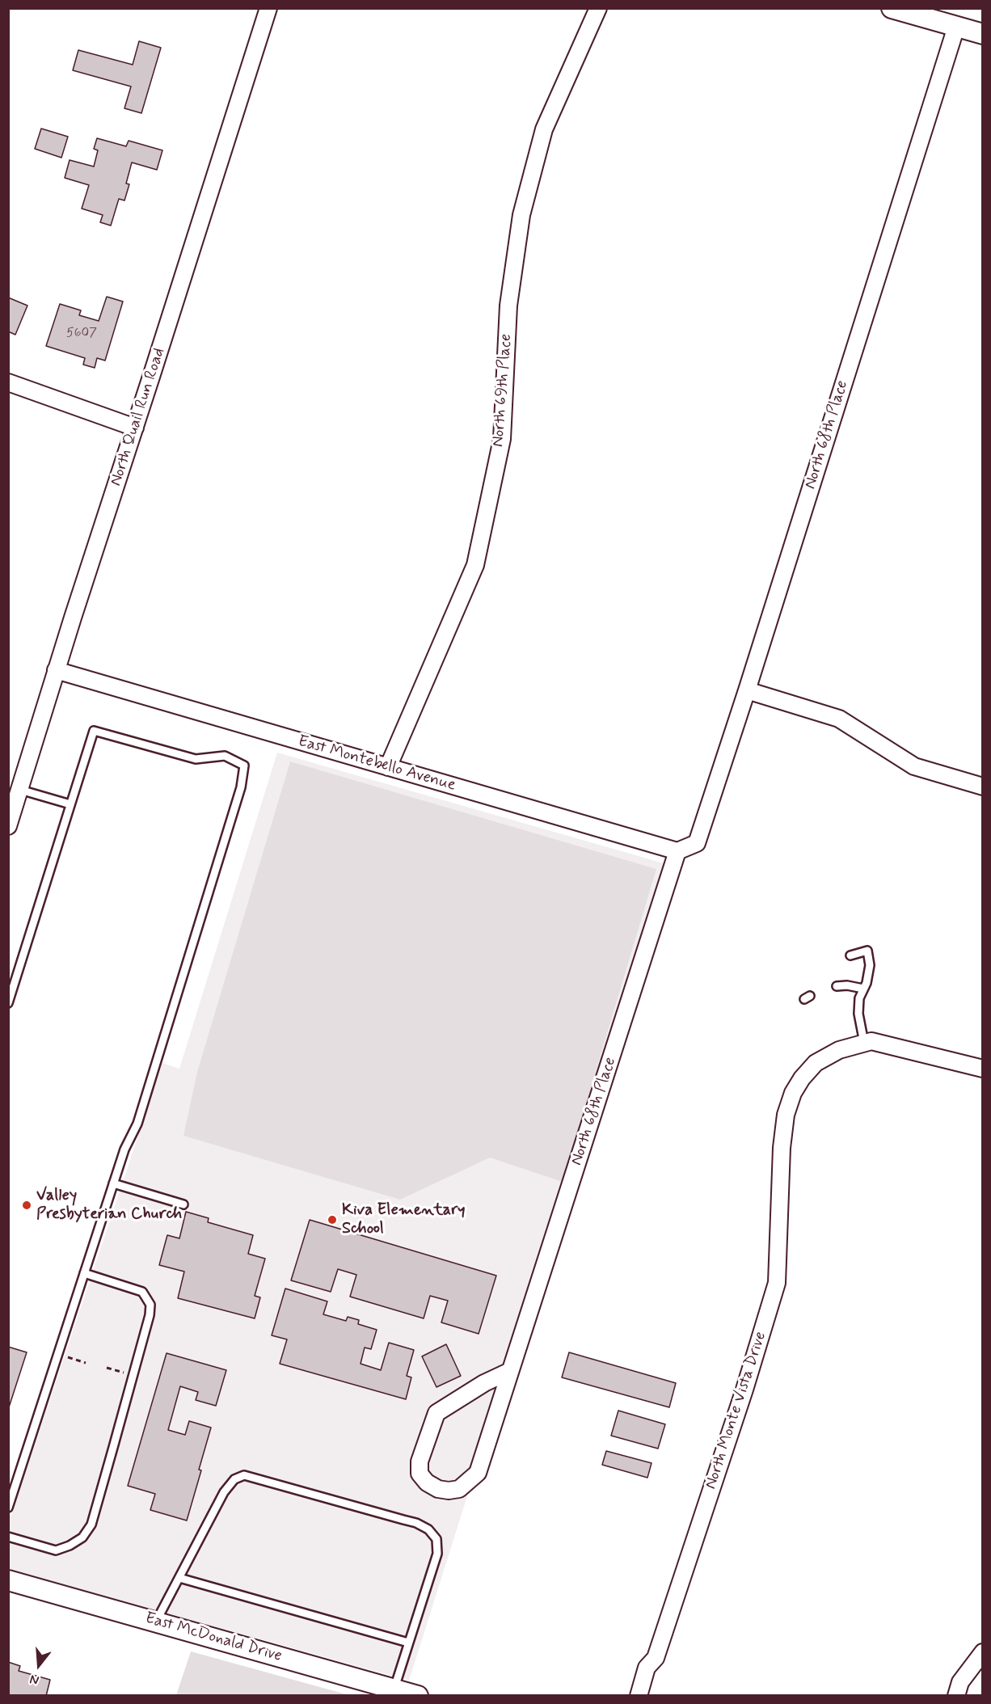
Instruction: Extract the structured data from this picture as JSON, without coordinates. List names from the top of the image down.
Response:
{
  "streets": {
    "street": [
      "North 69th Place",
      "North Quail Run Road",
      "North 68th Place",
      "East Montebello Avenue",
      "North Monte Vista Drive",
      "East McDonald Drive"
    ]
  },
  "crossings": [
    ["North 69th Place", "East Montebello Avenue"],
    ["North Quail Run Road", "East Montebello Avenue"],
    ["North 68th Place", "East Montebello Avenue"]
  ],
  "places": ["Valley Presbyterian Church", "Kiva Elementary School"],
  "house_numbers": ["5607"],
  "north": "bottom"
}
